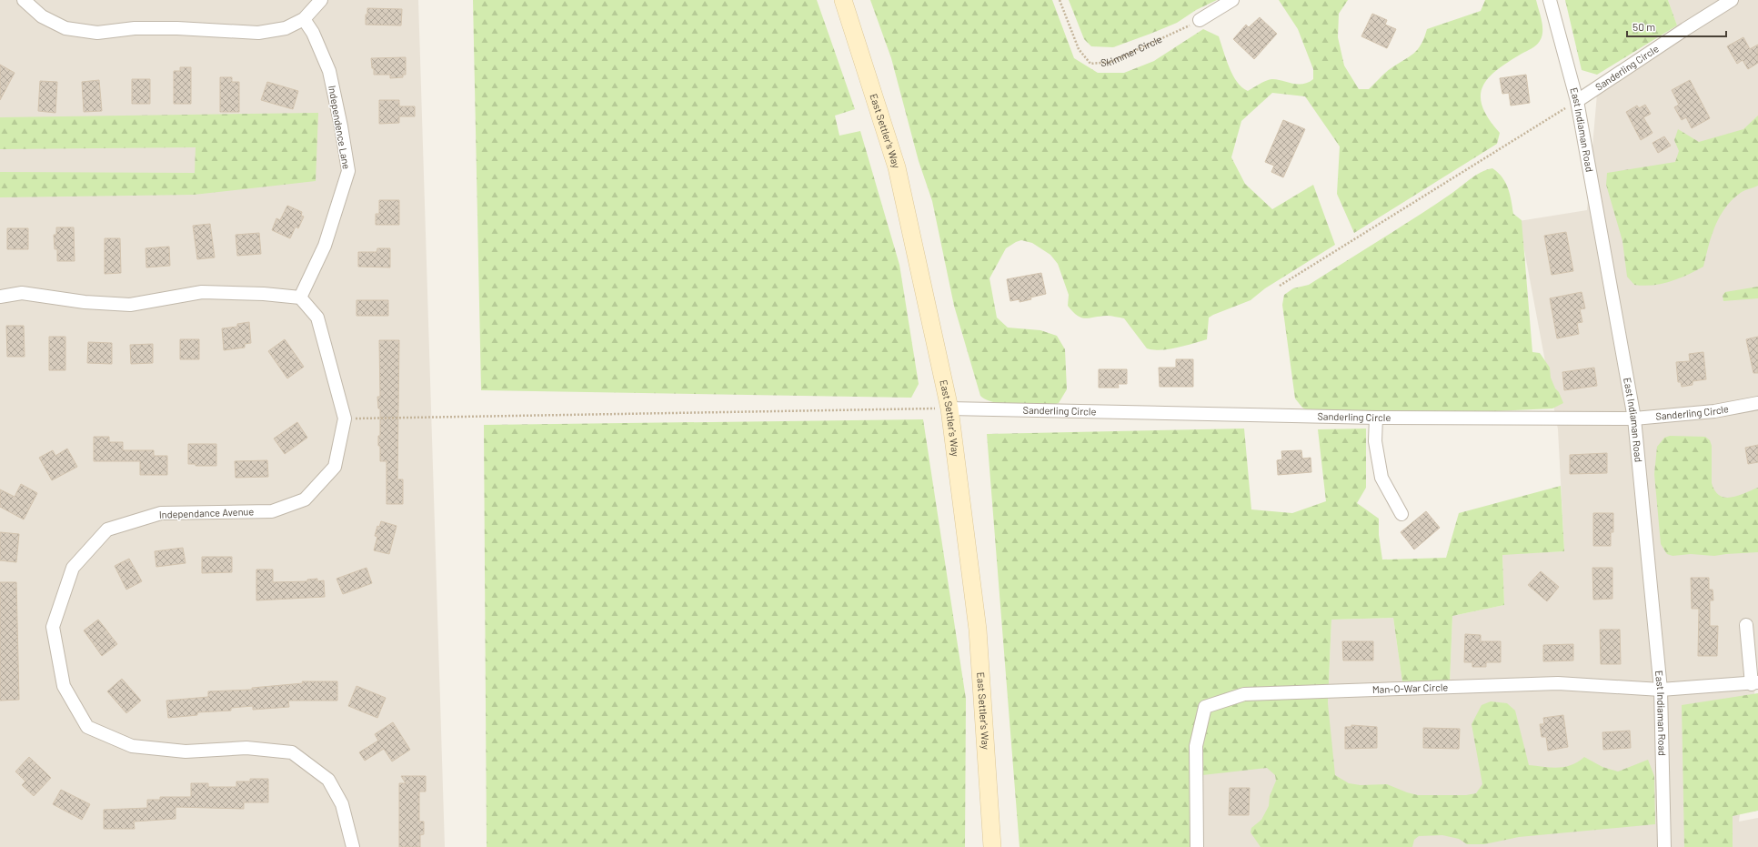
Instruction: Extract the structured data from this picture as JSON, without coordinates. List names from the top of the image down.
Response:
{
  "streets": {
    "main road": ["East Settler's Way"],
    "street": [
      "Sanderling Circle",
      "Independence Lane",
      "East Indiaman Road",
      "Independance Avenue",
      "Man-O-War Circle"
    ],
    "path": ["Skimmer Circle"]
  },
  "crossings": [
    ["Sanderling Circle", "East Settler's Way"],
    ["Sanderling Circle", "East Indiaman Road"],
    ["Independence Lane", "Independance Avenue"],
    ["East Indiaman Road", "Man-O-War Circle"]
  ],
  "scale_bar": "50 m"
}
